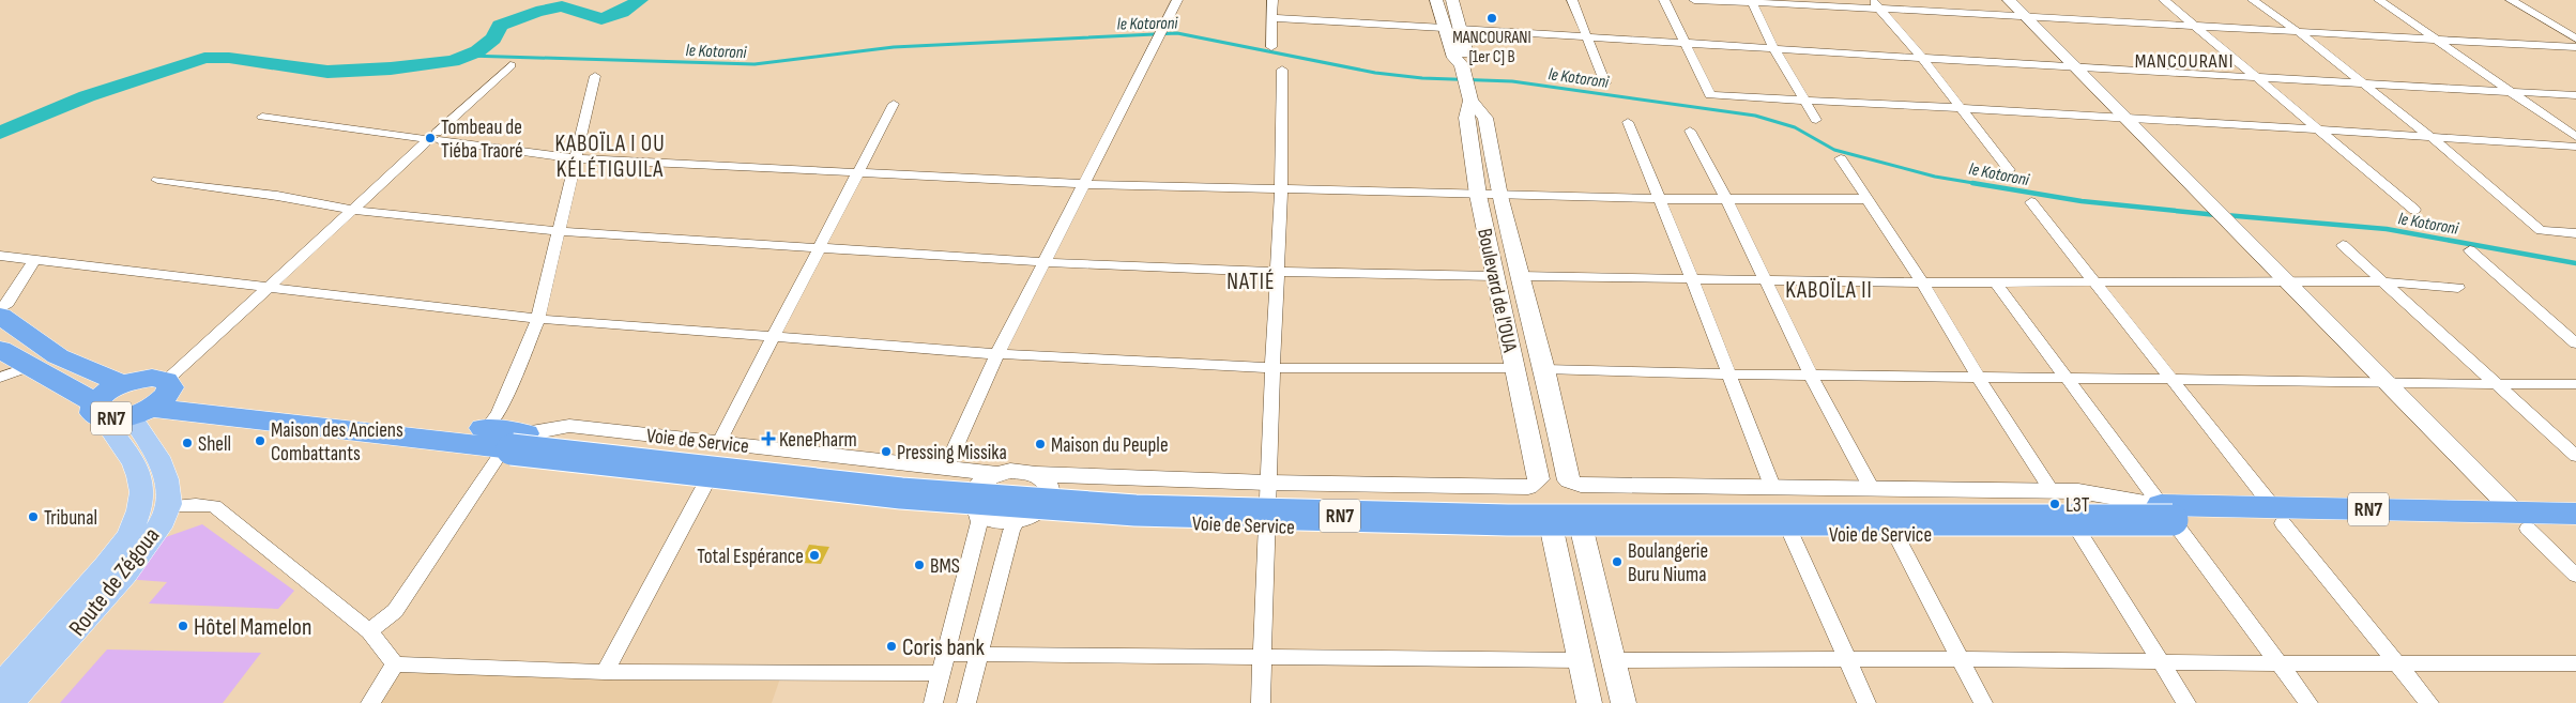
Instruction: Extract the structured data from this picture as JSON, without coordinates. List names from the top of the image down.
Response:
{
  "streets": {
    "highway": ["RN7"],
    "main road": ["Boulevard de l'OUA", "Voie de Service", "Route de Zégoua"]
  },
  "crossings": [
    ["Boulevard de l'OUA", "Voie de Service"],
    ["RN7", "Voie de Service"],
    ["RN7", "Route de Zégoua"]
  ],
  "districts": [
    "MANCOURANI",
    "KABOÏLA I OU KÉLÉTIGUILA",
    "NATIÉ",
    "KABOÏLA II"
  ],
  "water": ["le Kotoroni"],
  "places": {
    "other": [
      "MANCOURANI [1er C] B",
      "Tombeau de Tiéba Traoré",
      "Maison des Anciens Combattants",
      "Shell",
      "Maison du Peuple",
      "Pressing Missika",
      "L3T",
      "Tribunal",
      "Total Espérance",
      "Boulangerie Buru Niuma",
      "BMS",
      "Hôtel Mamelon",
      "Coris bank"
    ],
    "health": ["KenePharm"]
  }
}
